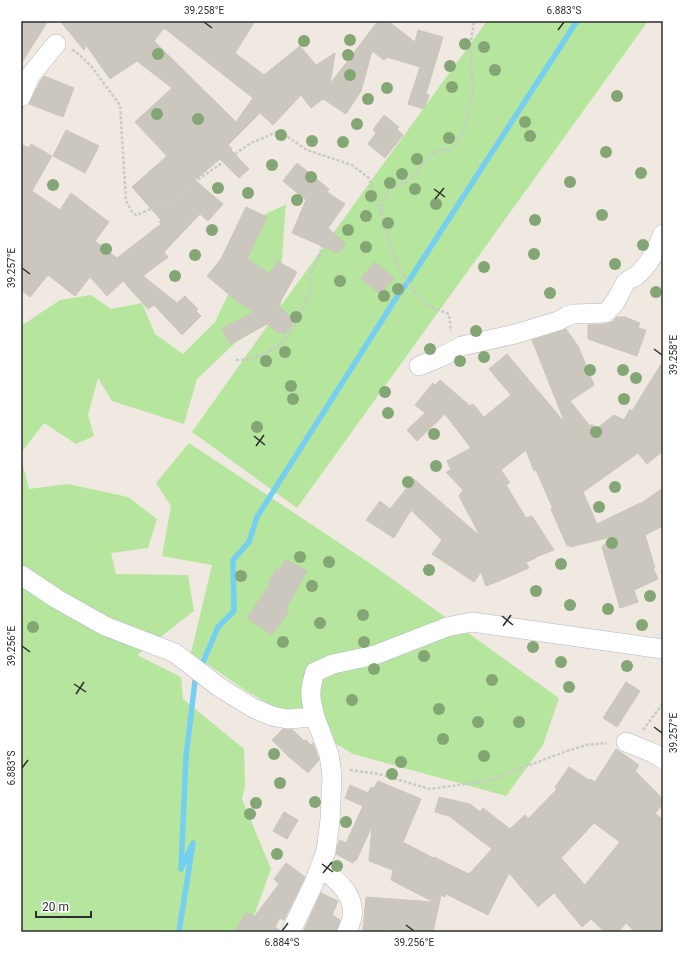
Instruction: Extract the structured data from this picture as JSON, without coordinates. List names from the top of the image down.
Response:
{
  "scale_bar": "20 m",
  "coordinates": [
    "39.258°E",
    "6.883°S",
    "39.257°E",
    "39.256°E",
    "6.884°S"
  ]
}
